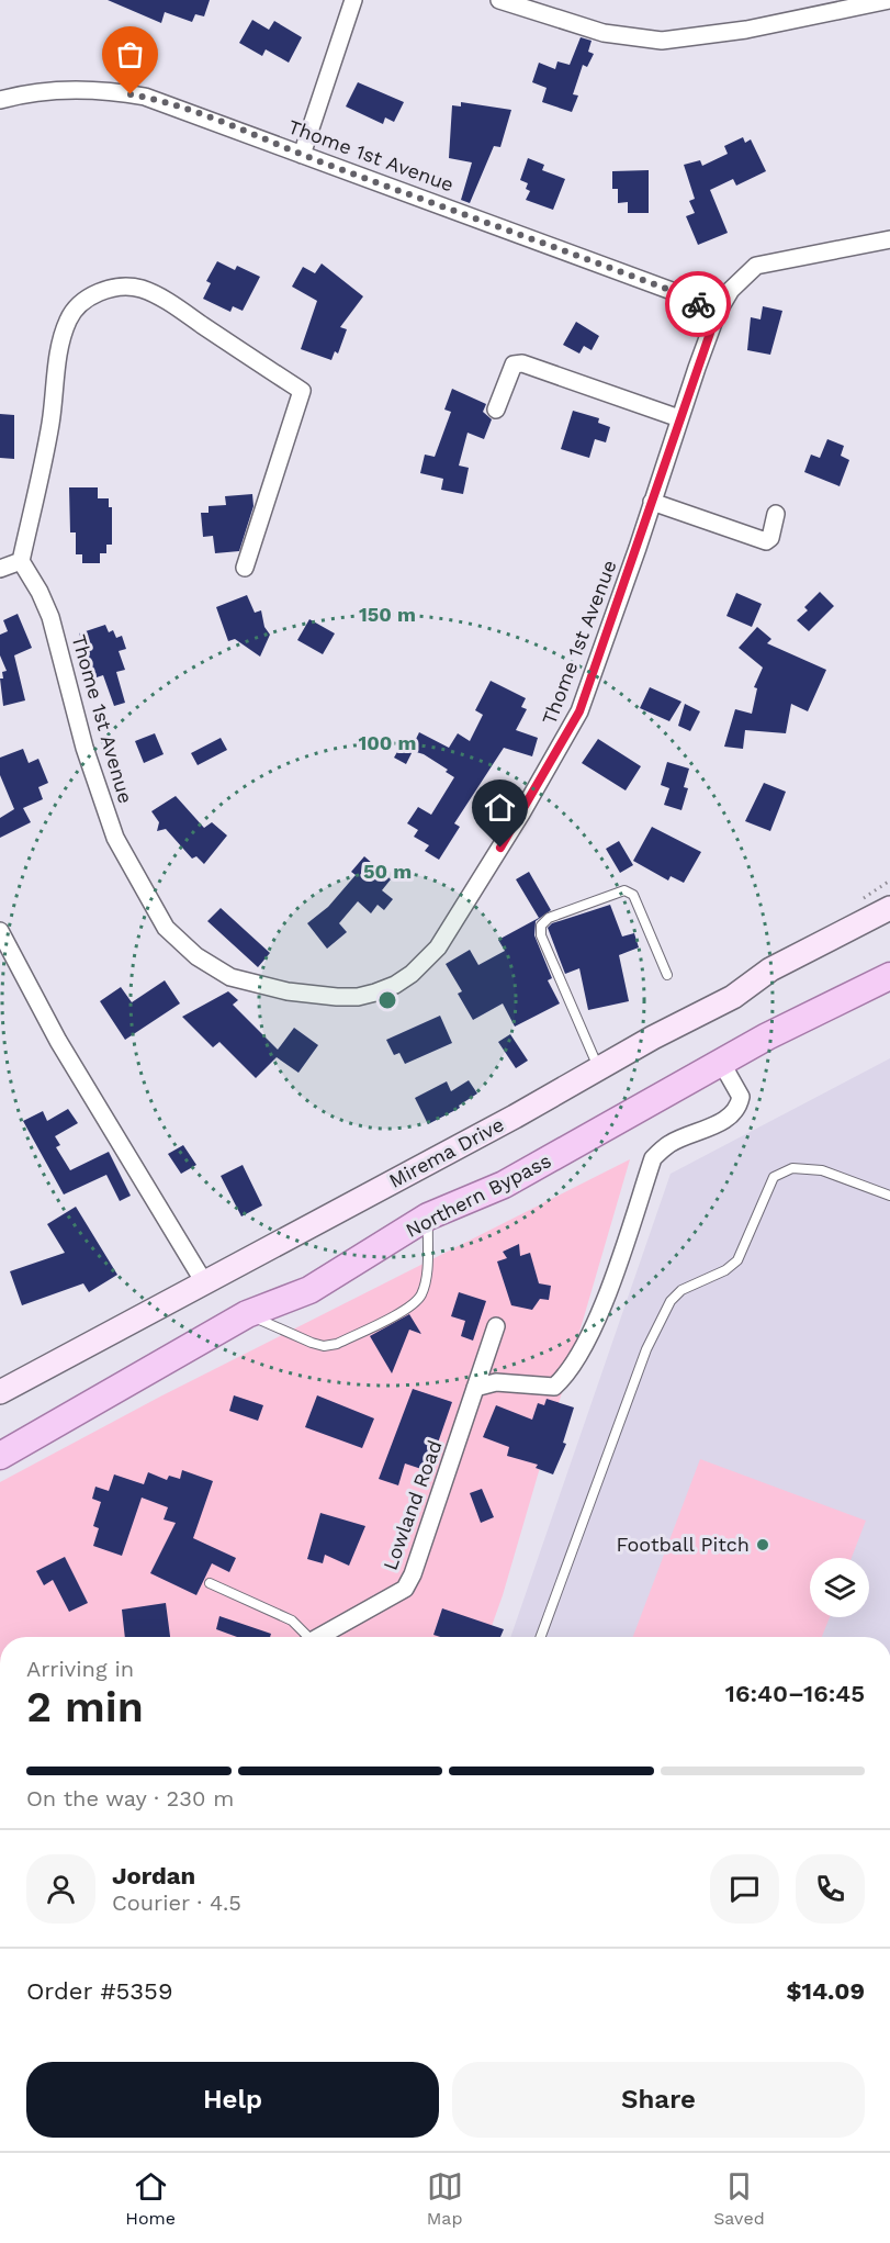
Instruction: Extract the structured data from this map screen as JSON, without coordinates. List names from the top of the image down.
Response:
{
  "streets": {
    "main road": ["Northern Bypass"],
    "street": ["Thome 1st Avenue", "Mirema Drive", "Lowland Road"]
  },
  "places": ["Football Pitch"],
  "page": {
    "heading": ["2 min", "Arriving in", "16:40–16:45"],
    "panel": [
      "Jordan",
      "Courier · 4.5",
      "Order #5359",
      "$14.09"
    ],
    "bar": "On the way · 230 m",
    "buttons": ["Help", "Share"],
    "tabs": ["Home", "Map", "Saved"]
  },
  "rings": ["150 m", "100 m", "50 m"]
}
